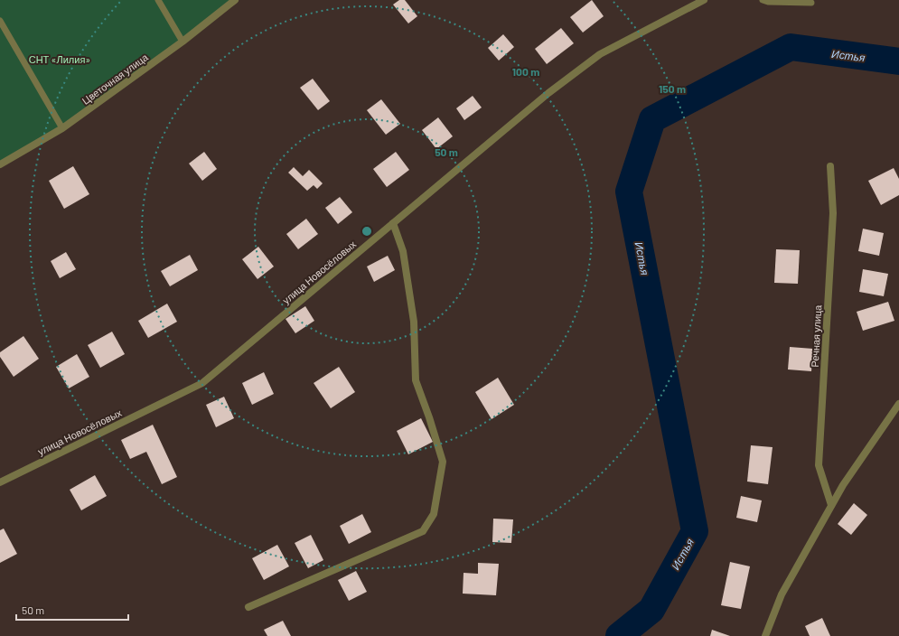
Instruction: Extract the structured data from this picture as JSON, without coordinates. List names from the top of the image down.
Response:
{
  "streets": {
    "street": ["Цветочная улица", "улица Новосёловых", "Речная улица"]
  },
  "water": ["Истья"],
  "parks": ["СНТ «Лилия»"],
  "scale_bar": "50 m",
  "rings": ["100 m", "150 m", "50 m"]
}
